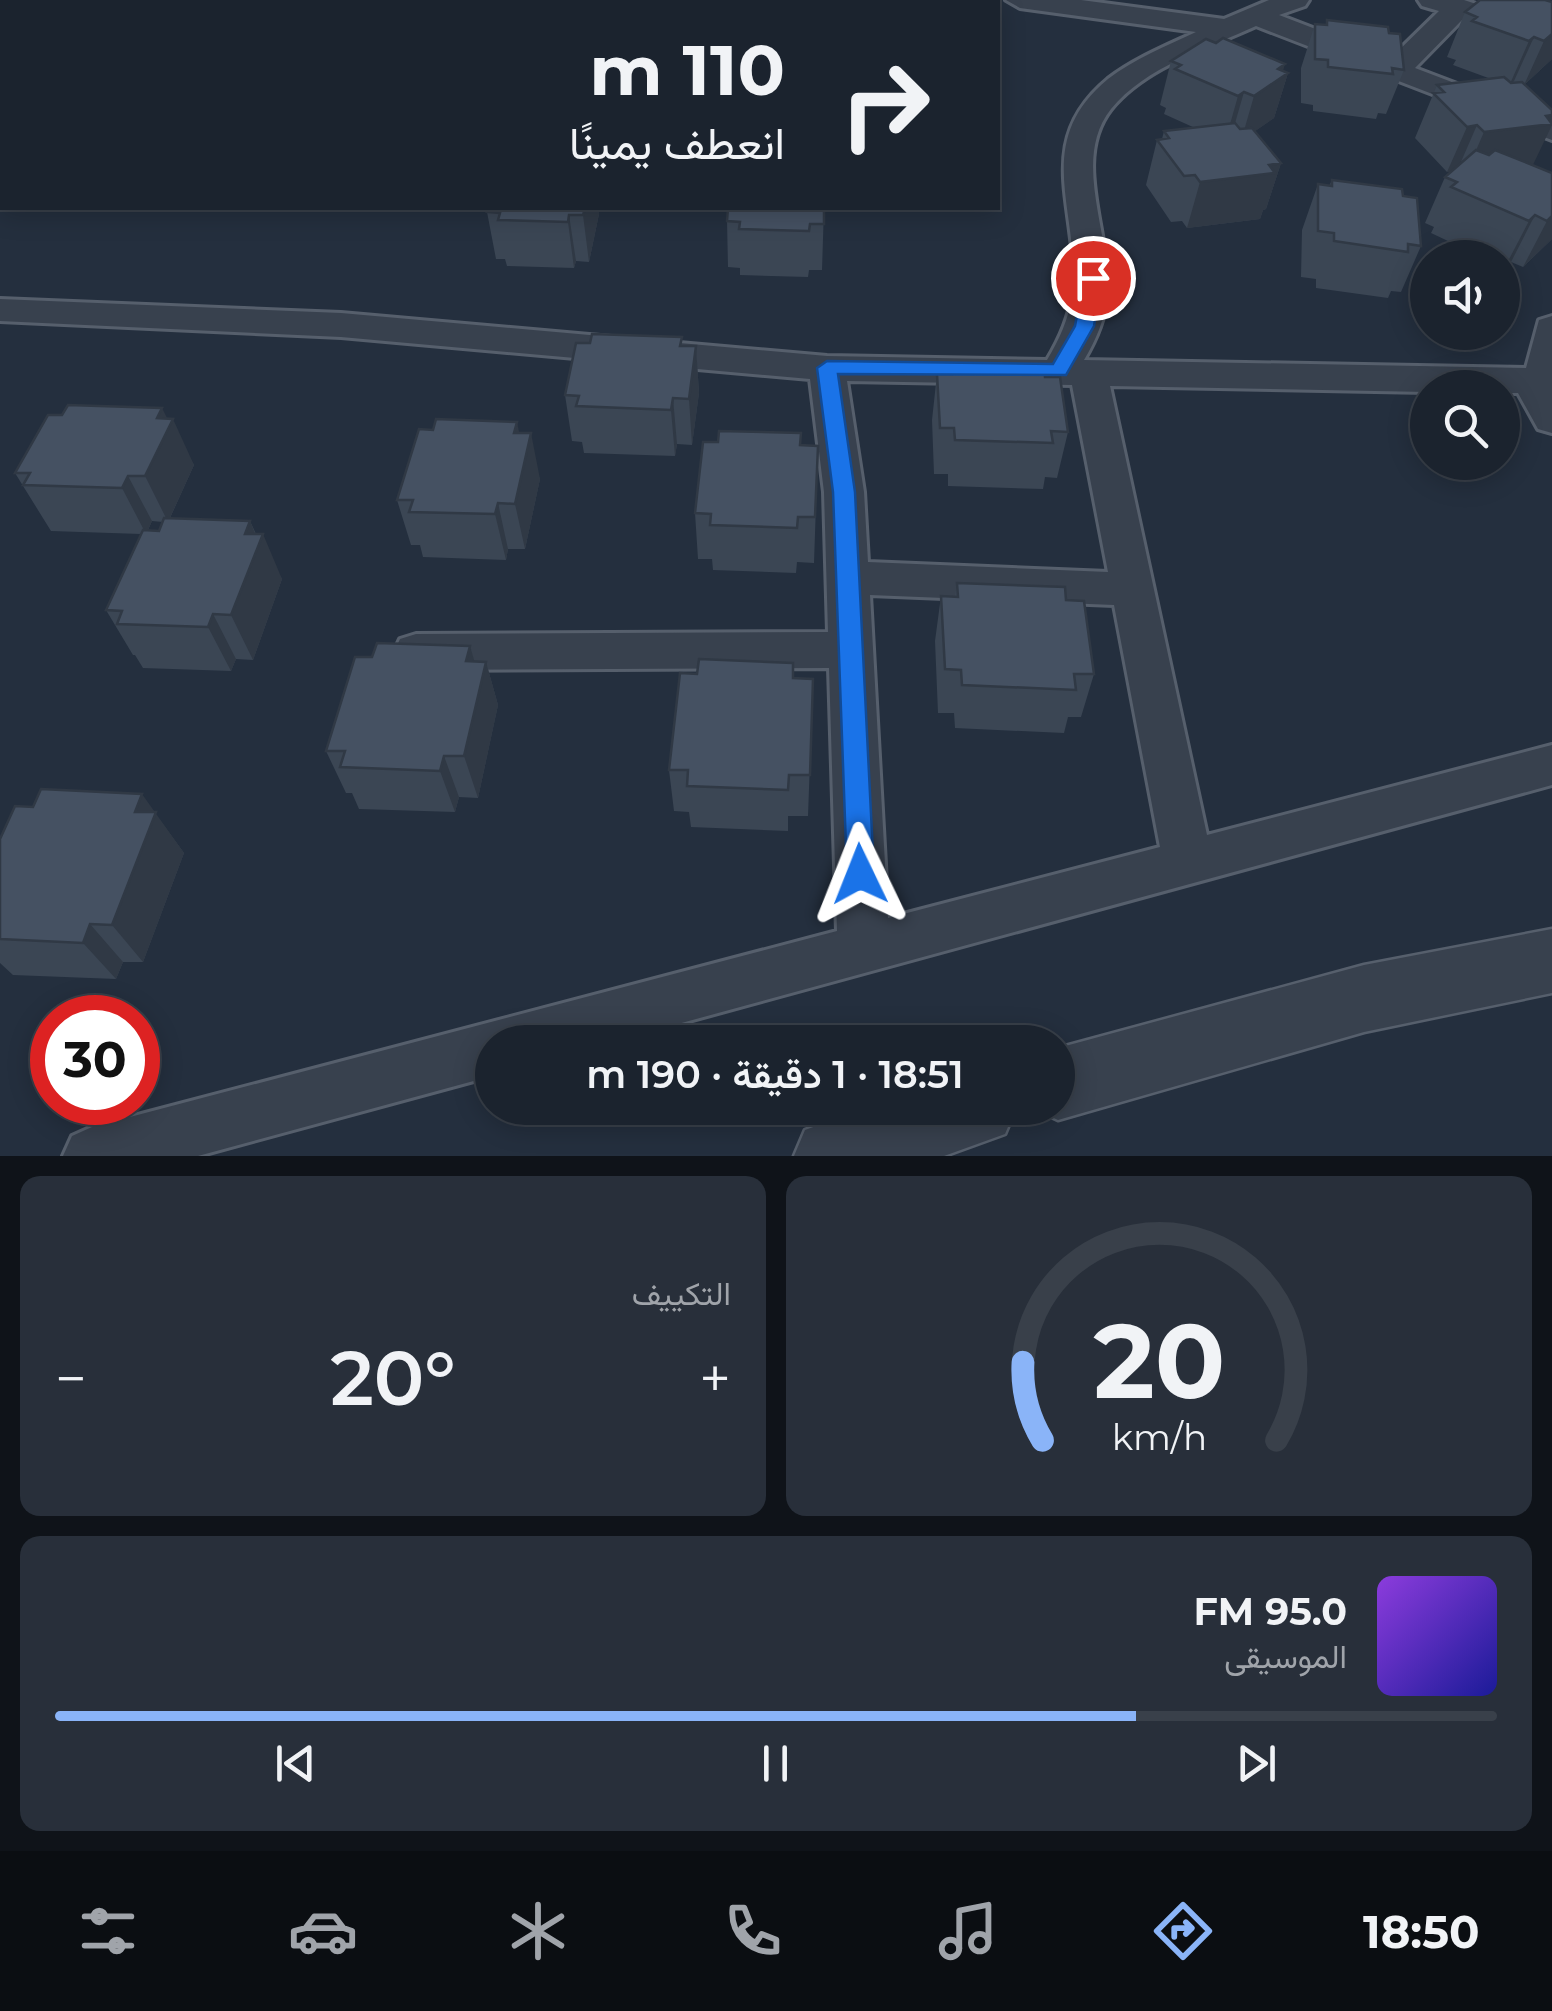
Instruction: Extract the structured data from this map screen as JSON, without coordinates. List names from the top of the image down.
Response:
{
  "page": {
    "turn": ["110 m", "انعطف يمينًا"],
    "limit": "30",
    "trip": "18:51 · 1 دقيقة · 190 m",
    "tile": "التكييف",
    "heat": ["−", "20°", "+"],
    "song": ["95.0 FM", "الموسيقى"],
    "tabs": "18:50",
    "gauge": ["20", "km/h"]
  }
}
